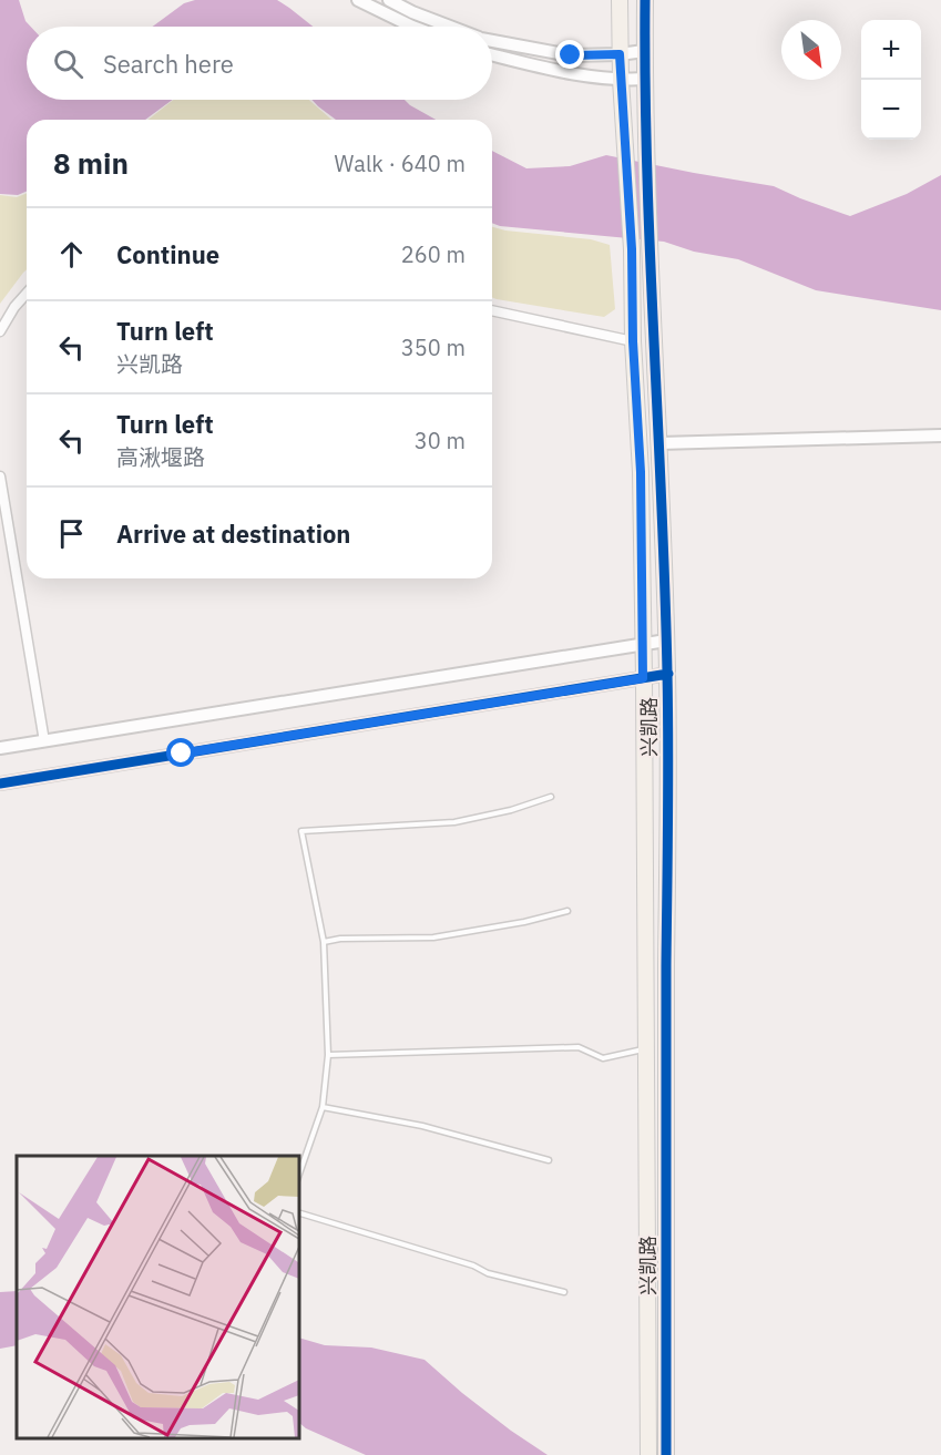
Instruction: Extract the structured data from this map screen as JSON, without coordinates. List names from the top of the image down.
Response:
{
  "streets": {
    "main road": ["兴凯路"]
  },
  "north": "bottom right",
  "page": {
    "map_buttons": ["+", "−"],
    "search": "Search here",
    "heading": ["8 min", "Walk · 640 m"],
    "list": [
      ["Continue", "260 m"],
      ["Turn left", "兴凯路", "350 m"],
      ["Turn left", "高湫堰路", "30 m"],
      "Arrive at destination"
    ]
  }
}
